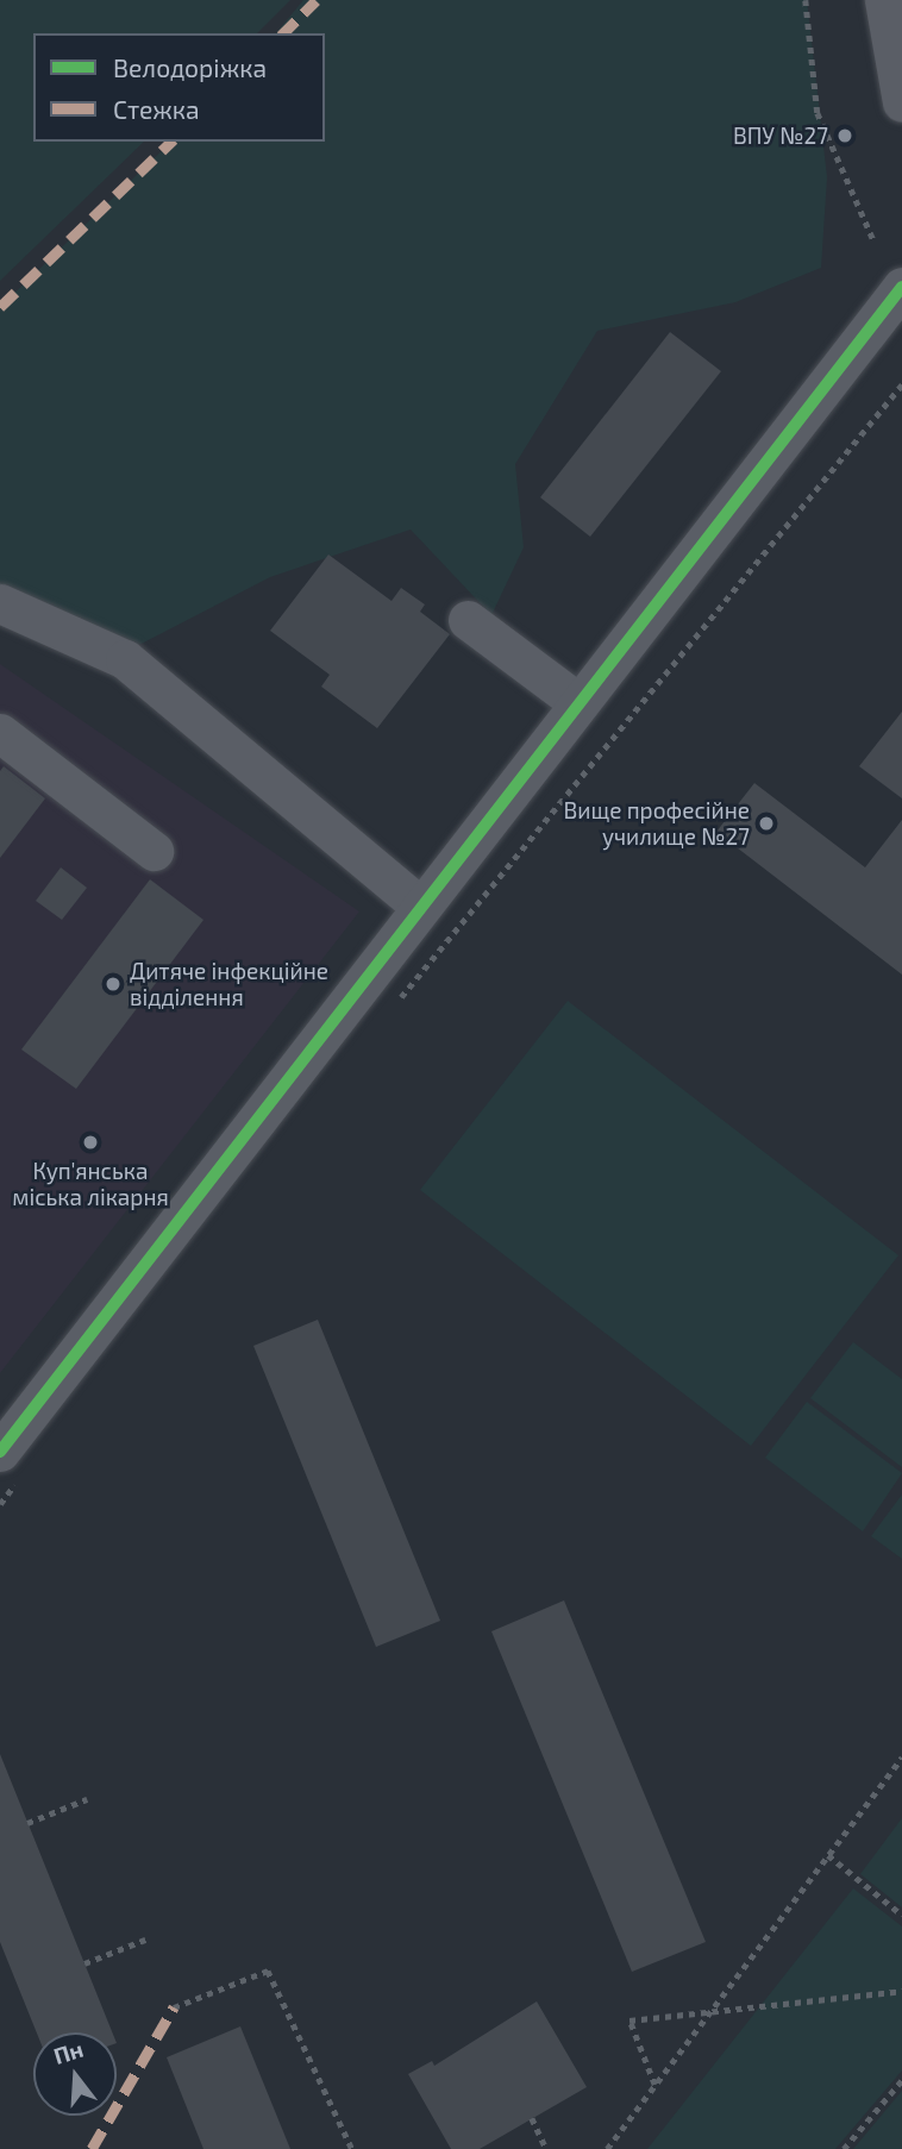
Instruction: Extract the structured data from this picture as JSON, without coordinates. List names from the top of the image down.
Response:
{
  "places": [
    "ВПУ №27",
    "Вище професійне училище №27",
    "Дитяче інфекційне відділення",
    "Куп'янська міська лікарня"
  ],
  "legend": ["Велодоріжка", "Стежка"],
  "north": "top"
}
